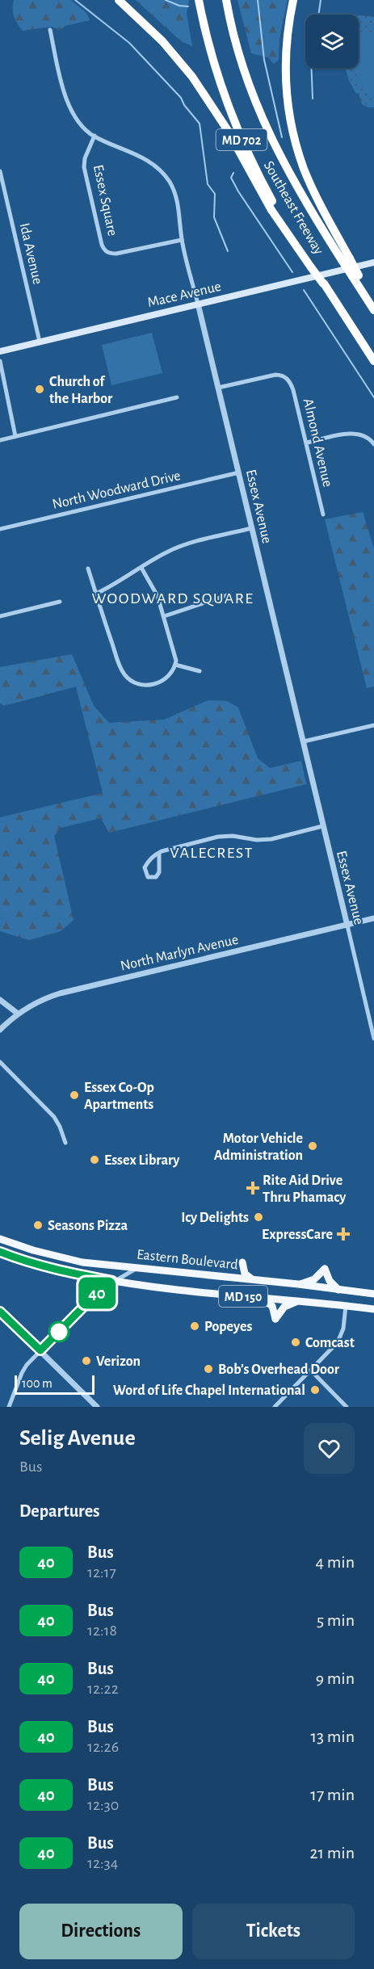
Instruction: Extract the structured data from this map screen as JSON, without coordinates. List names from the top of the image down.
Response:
{
  "streets": {
    "highway": ["MD 702", "Southeast Freeway"],
    "main road": ["Mace Avenue", "Eastern Boulevard", "MD 150"],
    "street": [
      "Essex Square",
      "Ida Avenue",
      "Almond Avenue",
      "North Woodward Drive",
      "Essex Avenue",
      "North Marlyn Avenue"
    ]
  },
  "crossings": [
    ["Essex Square", "Essex Avenue"],
    ["Ida Avenue", "Mace Avenue"],
    ["Mace Avenue", "Essex Avenue"],
    ["Almond Avenue", "Essex Avenue"],
    ["North Woodward Drive", "Essex Avenue"],
    ["Essex Avenue", "North Marlyn Avenue"]
  ],
  "districts": ["WOODWARD SQUARE", "VALECREST"],
  "places": {
    "other": [
      "Church of the Harbor",
      "Essex Co-Op Apartments",
      "Motor Vehicle Administration",
      "Essex Library",
      "Icy Delights",
      "Seasons Pizza",
      "Popeyes",
      "Comcast",
      "Verizon",
      "Bob’s Overhead Door",
      "Word of Life Chapel International"
    ],
    "health": ["Rite Aid Drive Thru Phamacy", "ExpressCare"]
  },
  "lines": ["bus line 40"],
  "scale_bar": "100 m",
  "page": {
    "on_map": "40",
    "scale": "100 m",
    "heading": [
      ["Selig Avenue", "Bus"],
      "Departures"
    ],
    "list": [
      {
        "mark": "40",
        "name": "Bus",
        "note": "12:17",
        "value": "4 min"
      },
      {
        "mark": "40",
        "name": "Bus",
        "note": "12:18",
        "value": "5 min"
      },
      {
        "mark": "40",
        "name": "Bus",
        "note": "12:22",
        "value": "9 min"
      },
      {
        "mark": "40",
        "name": "Bus",
        "note": "12:26",
        "value": "13 min"
      },
      {
        "mark": "40",
        "name": "Bus",
        "note": "12:30",
        "value": "17 min"
      },
      {
        "mark": "40",
        "name": "Bus",
        "note": "12:34",
        "value": "21 min"
      }
    ],
    "buttons": ["Directions", "Tickets"]
  }
}
